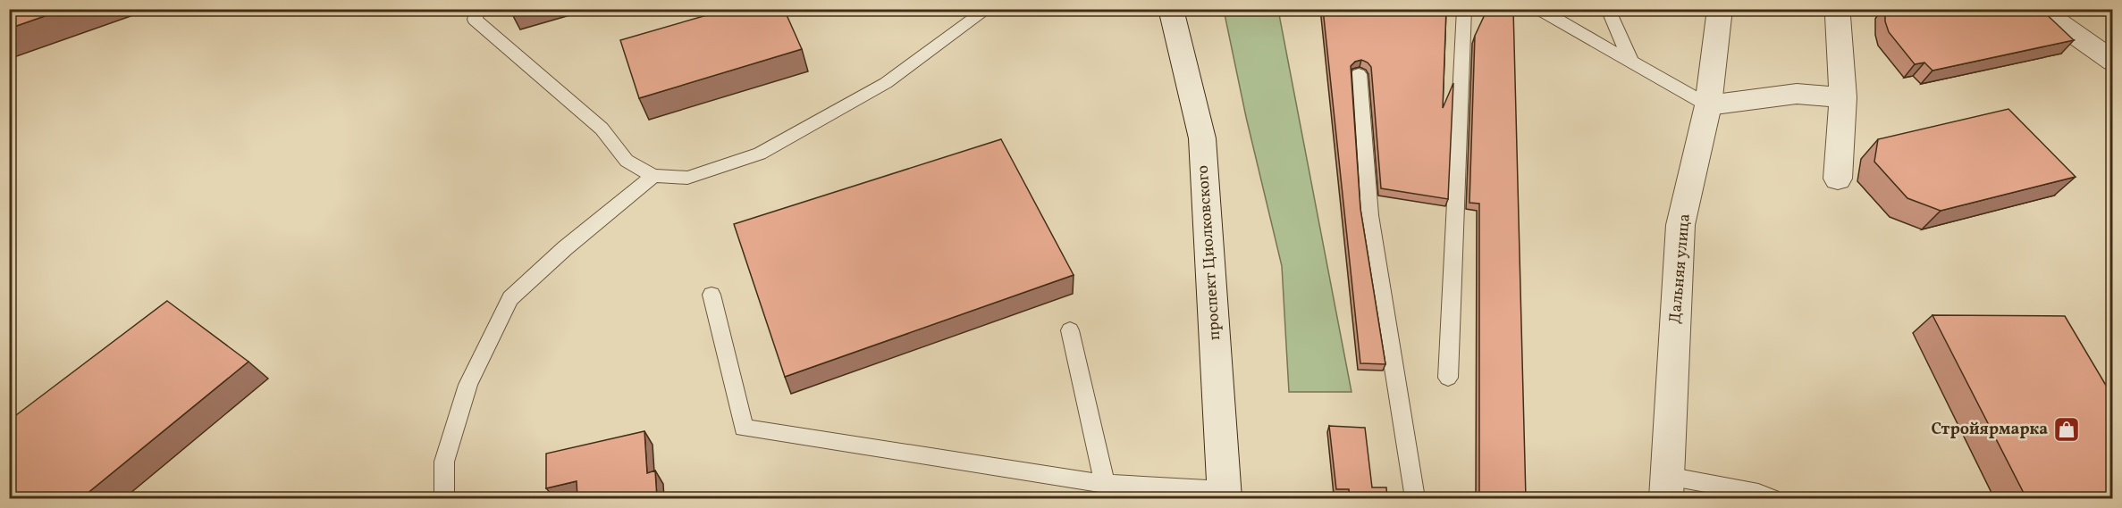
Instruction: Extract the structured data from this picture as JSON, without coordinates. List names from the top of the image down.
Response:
{
  "streets": {
    "street": ["проспект Циолковского", "Дальняя улица"]
  },
  "places": {
    "shop": ["Стройярмарка"]
  }
}
